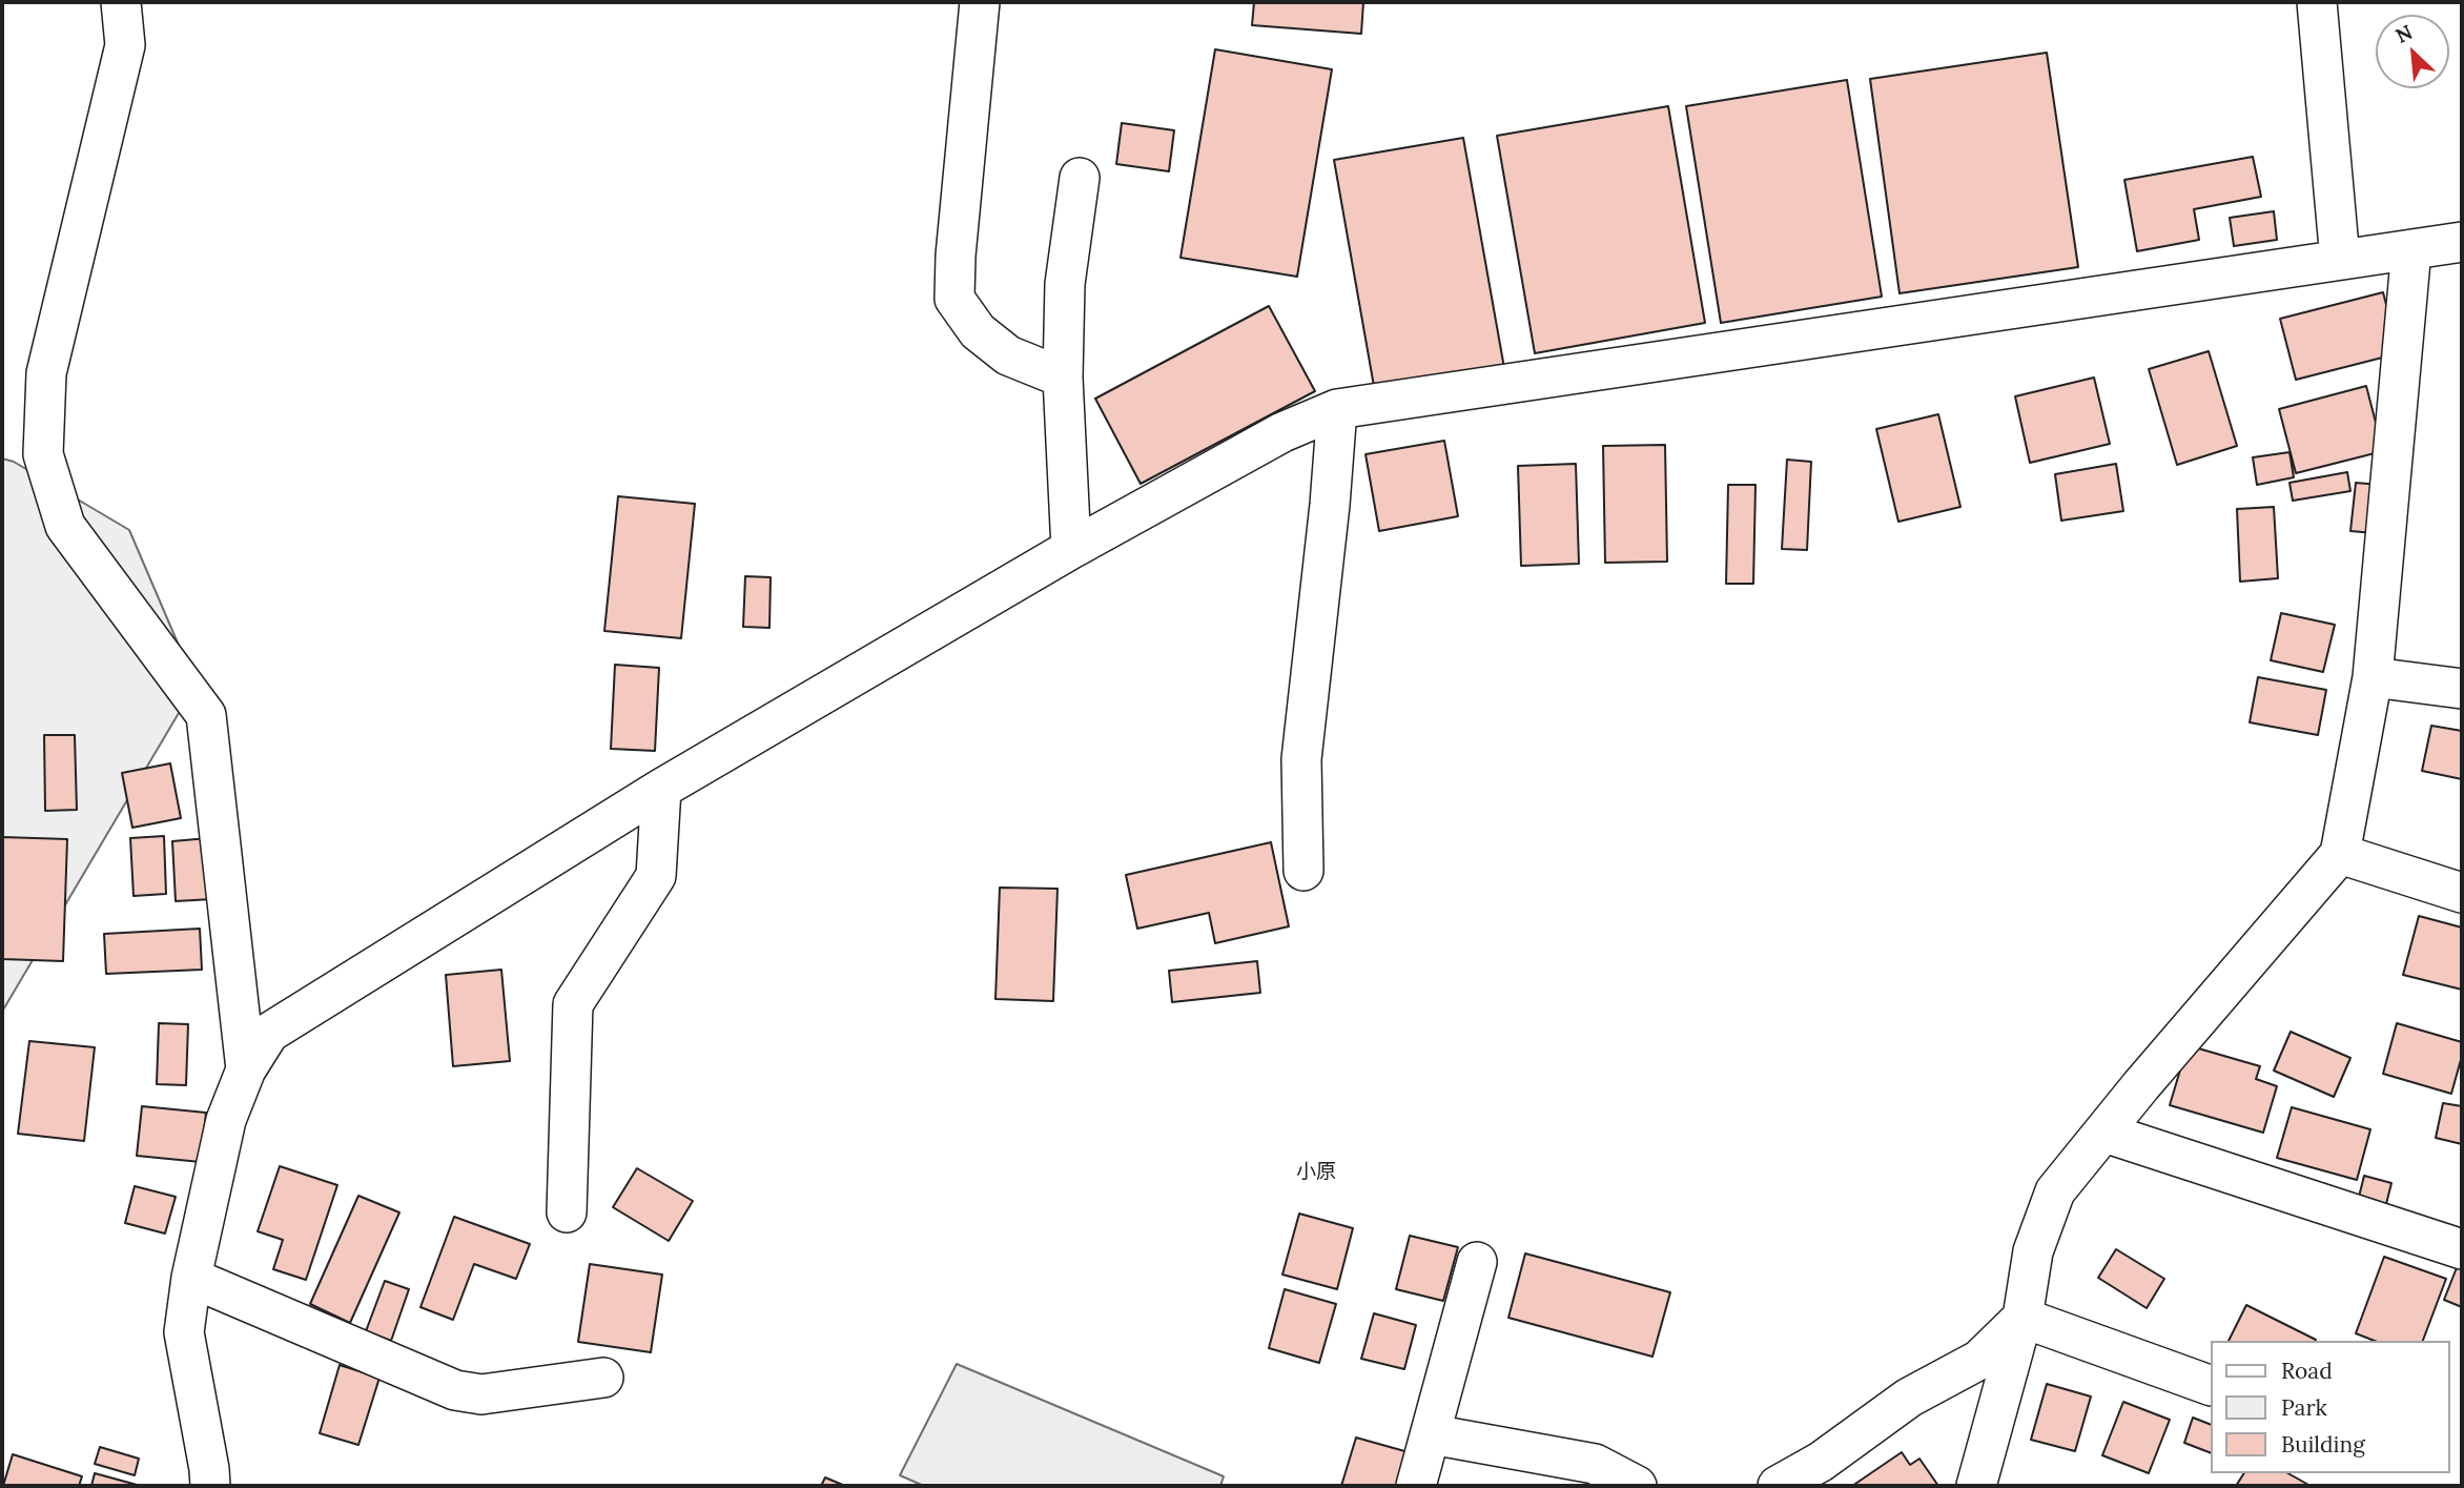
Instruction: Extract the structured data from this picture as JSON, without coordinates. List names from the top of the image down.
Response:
{
  "districts": ["小原"],
  "legend": ["Road", "Park", "Building"],
  "north": "top left"
}
